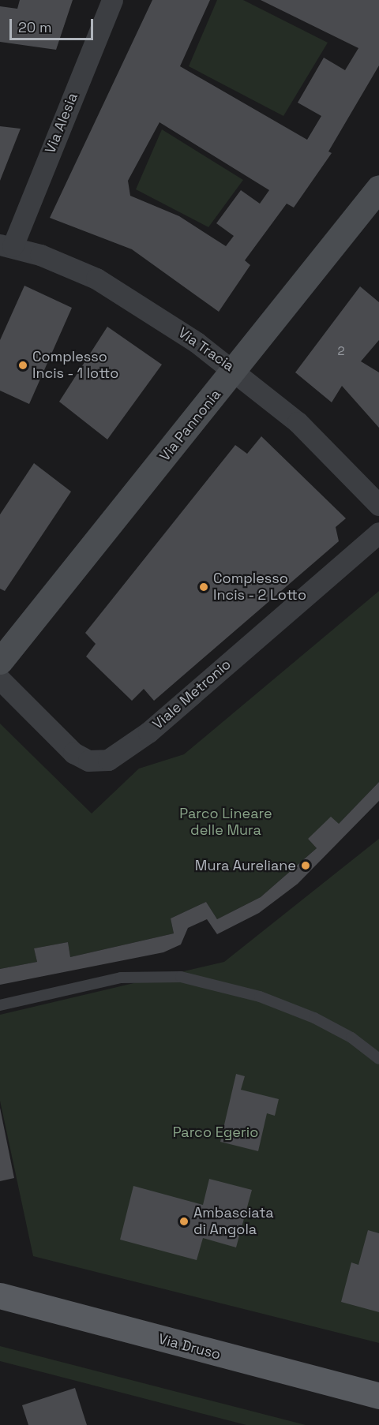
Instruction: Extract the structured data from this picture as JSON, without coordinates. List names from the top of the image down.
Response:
{
  "streets": {
    "main road": ["Via Druso"],
    "street": [
      "Via Alesia",
      "Via Tracia",
      "Via Pannonia",
      "Viale Metronio"
    ]
  },
  "crossings": [
    ["Via Alesia", "Via Tracia"],
    ["Via Tracia", "Via Pannonia"]
  ],
  "parks": ["Parco Lineare delle Mura", "Parco Egerio"],
  "places": [
    "Complesso Incis - 1 lotto",
    "Complesso Incis - 2 Lotto",
    "Mura Aureliane",
    "Ambasciata di Angola"
  ],
  "house_numbers": ["2"],
  "scale_bar": "20 m"
}
